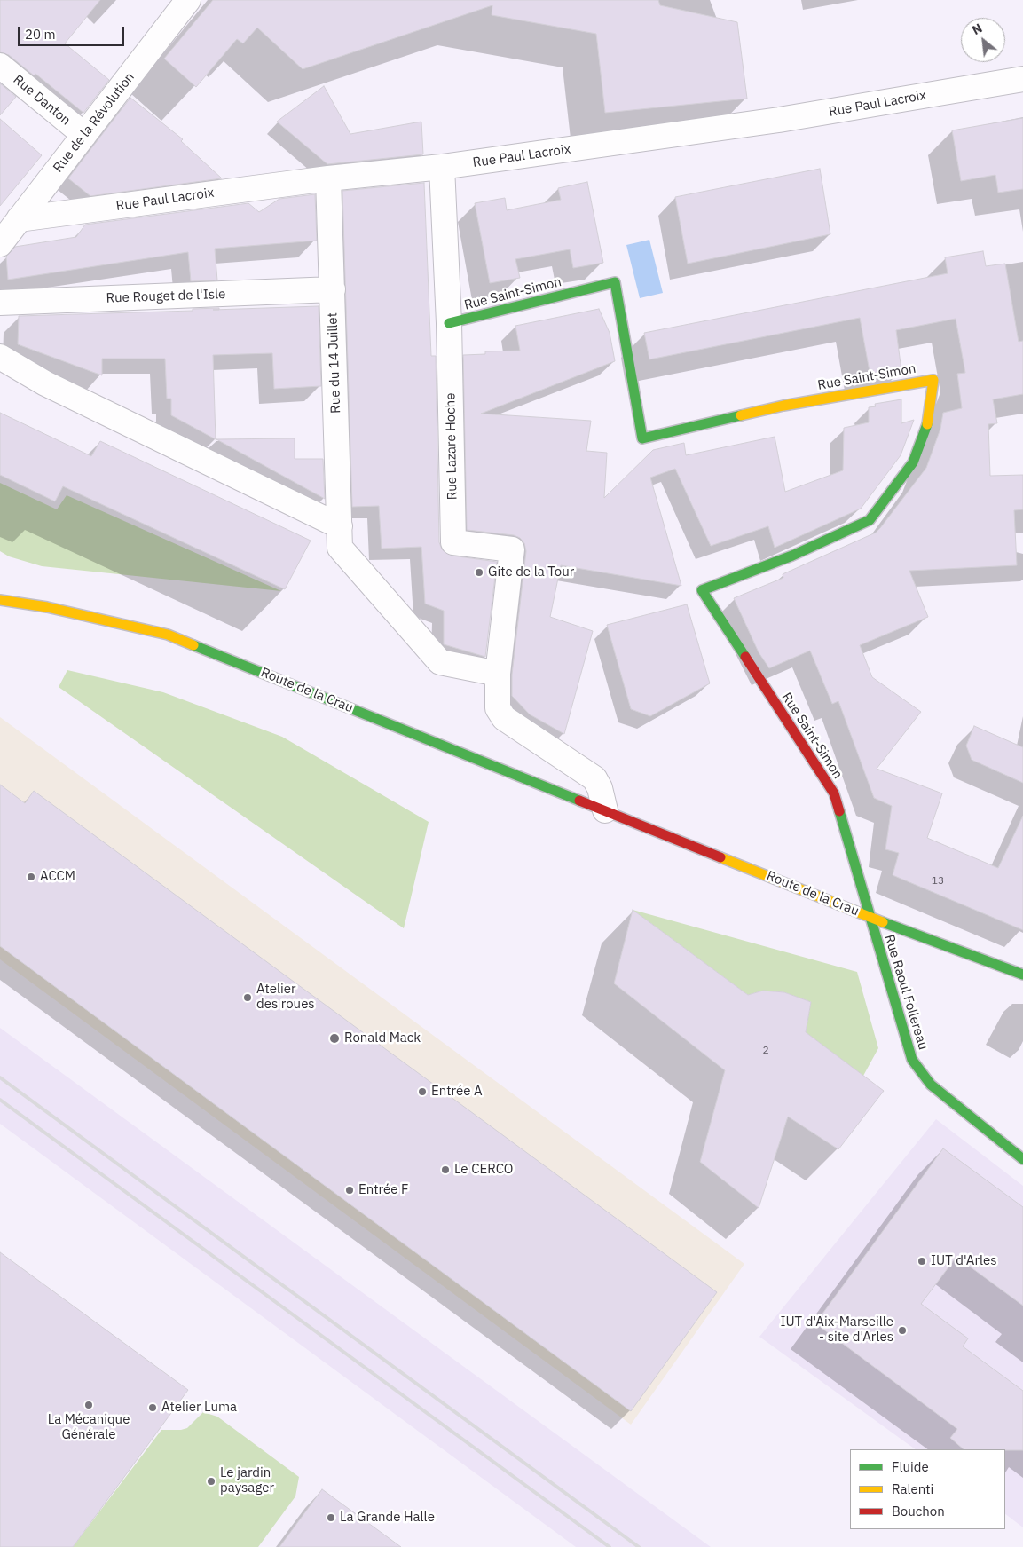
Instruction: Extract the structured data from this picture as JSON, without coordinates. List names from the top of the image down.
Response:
{
  "streets": {
    "street": [
      "Rue Danton",
      "Rue Paul Lacroix",
      "Rue de la Révolution",
      "Rue Saint-Simon",
      "Rue Rouget de l'Isle",
      "Rue du 14 Juillet",
      "Rue Lazare Hoche",
      "Route de la Crau",
      "Rue Raoul Follereau"
    ]
  },
  "crossings": [
    ["Rue Danton", "Rue de la Révolution"],
    ["Rue Paul Lacroix", "Rue de la Révolution"],
    ["Rue Paul Lacroix", "Rue du 14 Juillet"],
    ["Rue Paul Lacroix", "Rue Lazare Hoche"],
    ["Rue Saint-Simon", "Rue Lazare Hoche"],
    ["Rue Saint-Simon", "Route de la Crau"],
    ["Rue Saint-Simon", "Rue Raoul Follereau"],
    ["Rue Rouget de l'Isle", "Rue du 14 Juillet"],
    ["Route de la Crau", "Rue Raoul Follereau"]
  ],
  "places": [
    "Gite de la Tour",
    "ACCM",
    "Atelier des roues",
    "Ronald Mack",
    "Entrée A",
    "Le CERCO",
    "Entrée F",
    "IUT d'Arles",
    "IUT d'Aix-Marseille - site d'Arles",
    "La Mécanique Générale",
    "Atelier Luma",
    "Le jardin paysager",
    "La Grande Halle"
  ],
  "house_numbers": ["13", "2"],
  "legend": ["Fluide", "Ralenti", "Bouchon"],
  "scale_bar": "20 m",
  "north": "top left"
}
